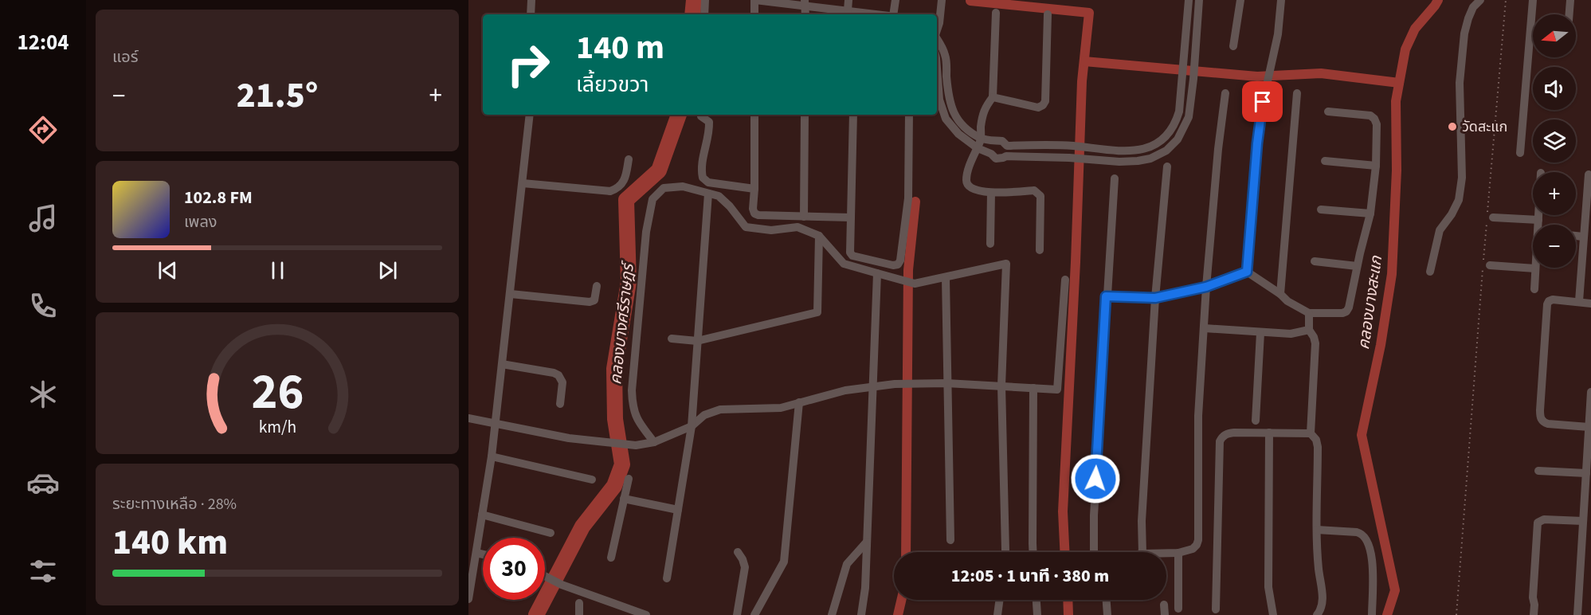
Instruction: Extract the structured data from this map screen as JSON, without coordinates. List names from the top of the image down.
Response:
{
  "water": ["คลองบางสะแก", "คลองบางศรีราษฎร์"],
  "places": ["วัดสะแก"],
  "north": "left",
  "page": {
    "tabs": "12:04",
    "tile": [
      "แอร์",
      ["ระยะทางเหลือ · 28%", "140 km"]
    ],
    "map_buttons": ["+", "−"],
    "turn": ["140 m", "เลี้ยวขวา"],
    "heat": ["−", "21.5°", "+"],
    "song": ["102.8 FM", "เพลง"],
    "limit": "30",
    "trip": "12:05 · 1 นาที · 380 m",
    "gauge": ["26", "km/h"]
  }
}
